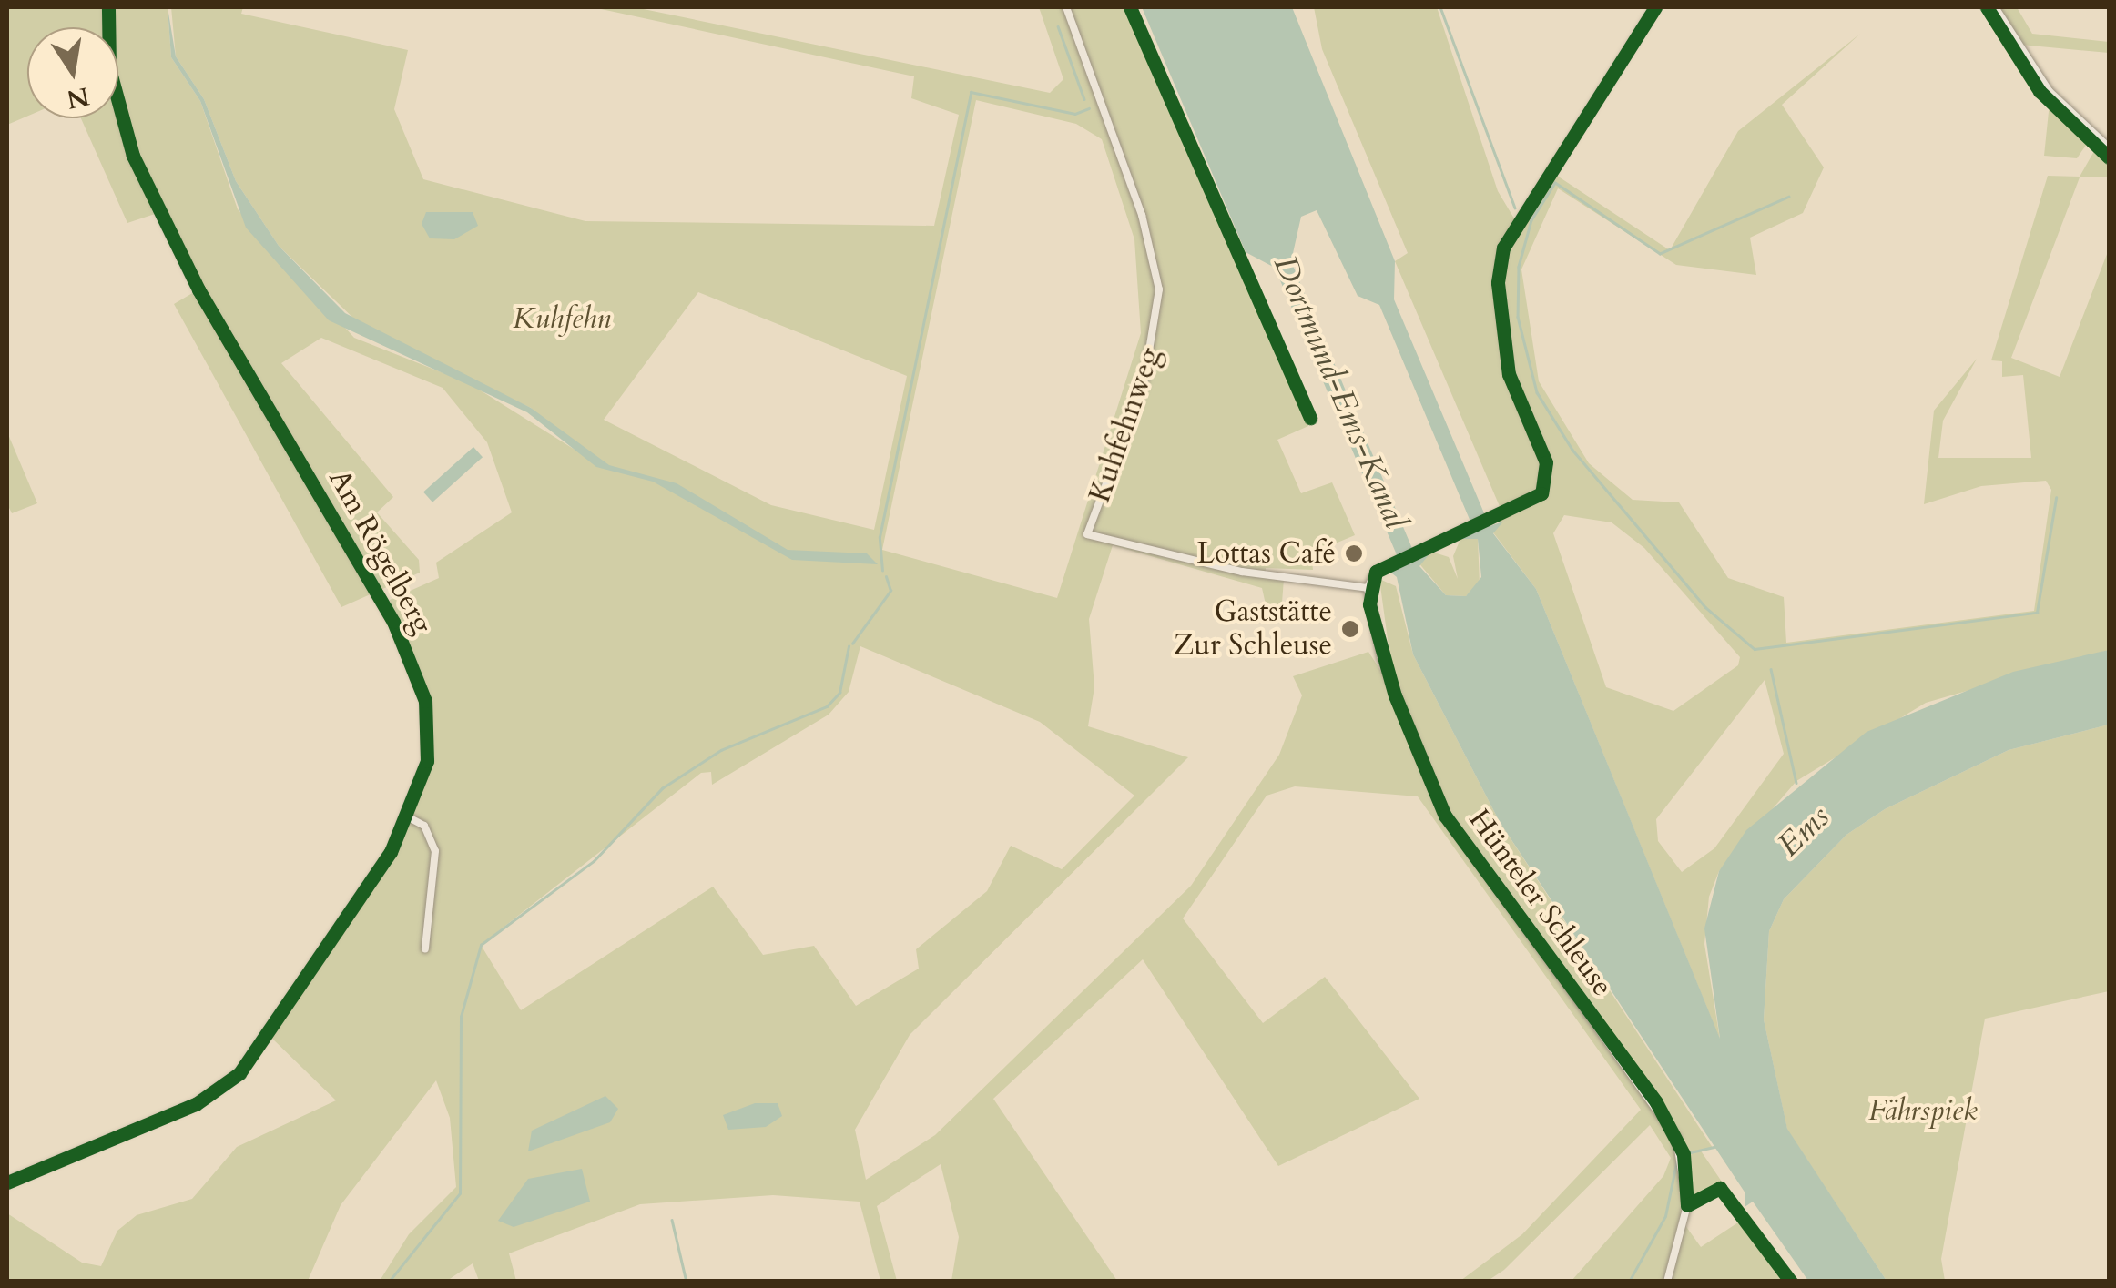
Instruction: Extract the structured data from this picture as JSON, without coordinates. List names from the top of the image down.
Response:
{
  "streets": {
    "street": ["Kuhfehnweg", "Am Rögelberg", "Hünteler Schleuse"]
  },
  "crossings": [
    ["Kuhfehnweg", "Hünteler Schleuse"]
  ],
  "water": ["Dortmund-Ems-Kanal", "Ems"],
  "parks": ["Kuhfehn", "Fährspiek"],
  "places": ["Lottas Café", "Gaststätte Zur Schleuse"],
  "north": "bottom"
}
